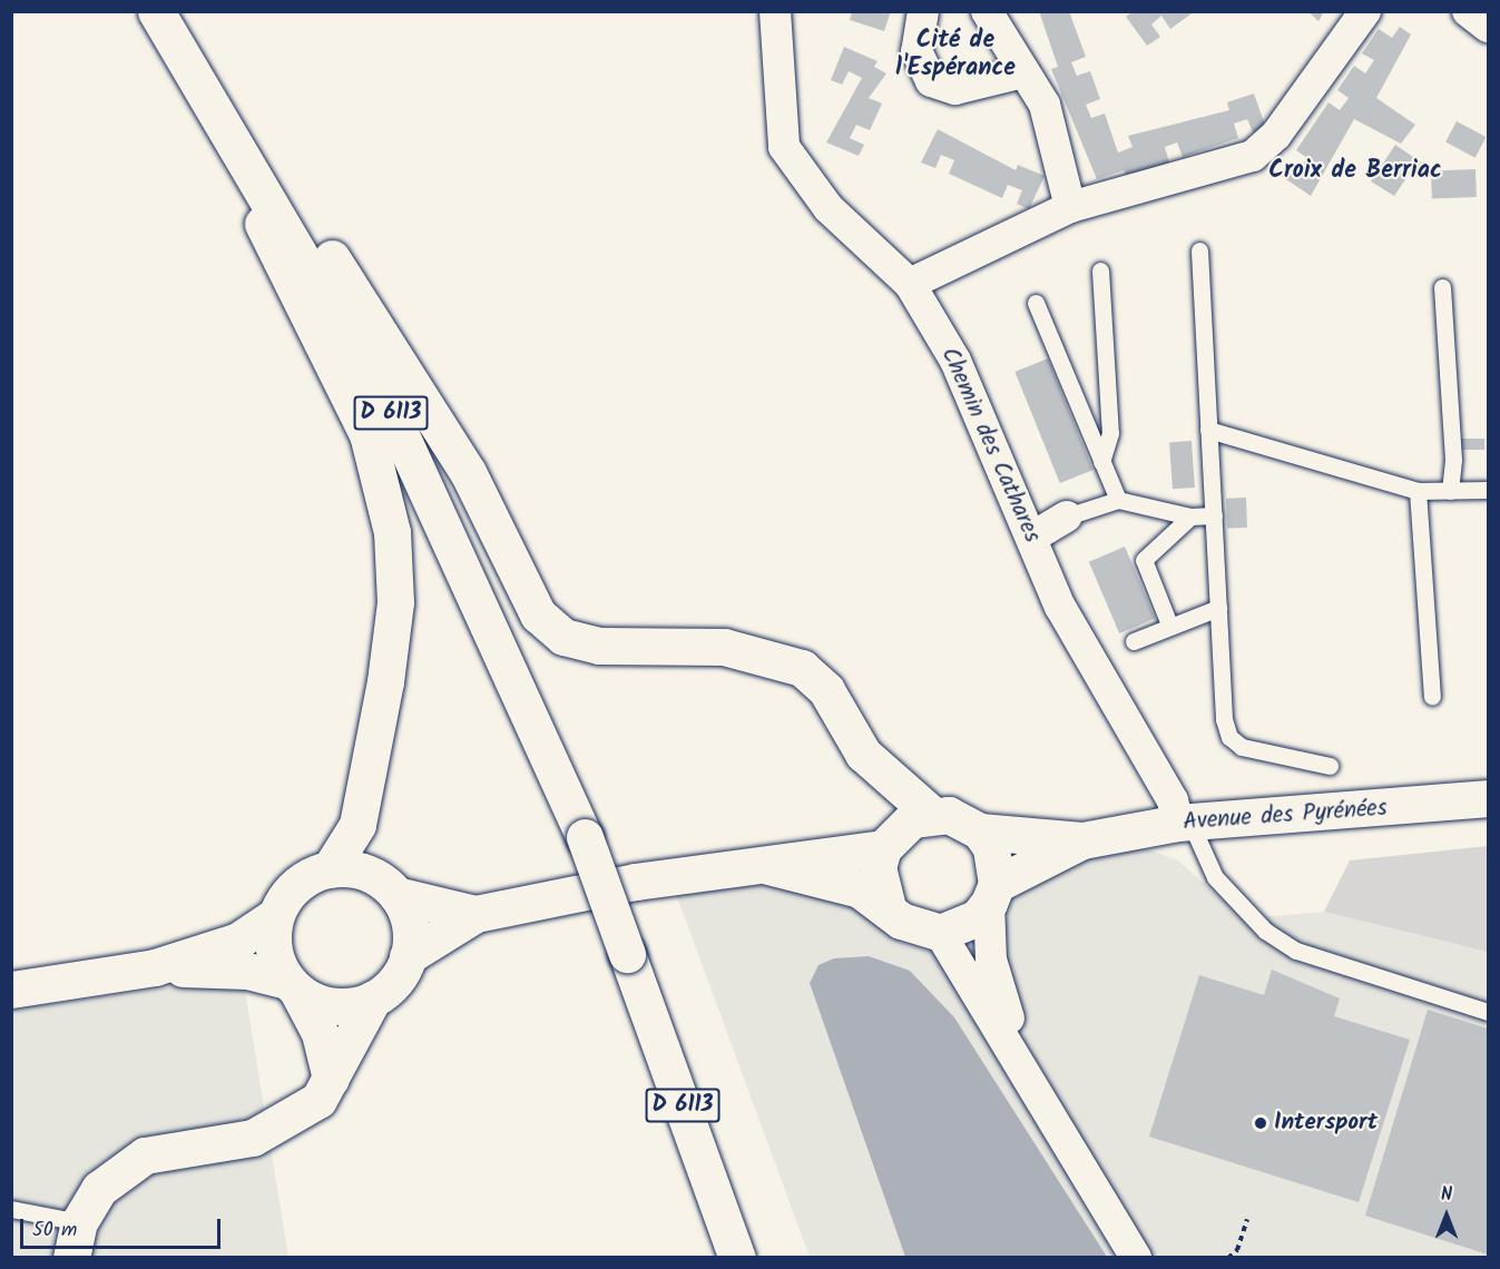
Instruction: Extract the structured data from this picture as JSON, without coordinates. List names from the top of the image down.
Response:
{
  "streets": {
    "main road": ["D 6113", "Avenue des Pyrénées"],
    "street": ["Chemin des Cathares"]
  },
  "crossings": [
    ["Chemin des Cathares", "Avenue des Pyrénées"]
  ],
  "districts": ["Cité de l'Espérance", "Croix de Berriac"],
  "places": ["Intersport"],
  "scale_bar": "50 m",
  "north": "top"
}
